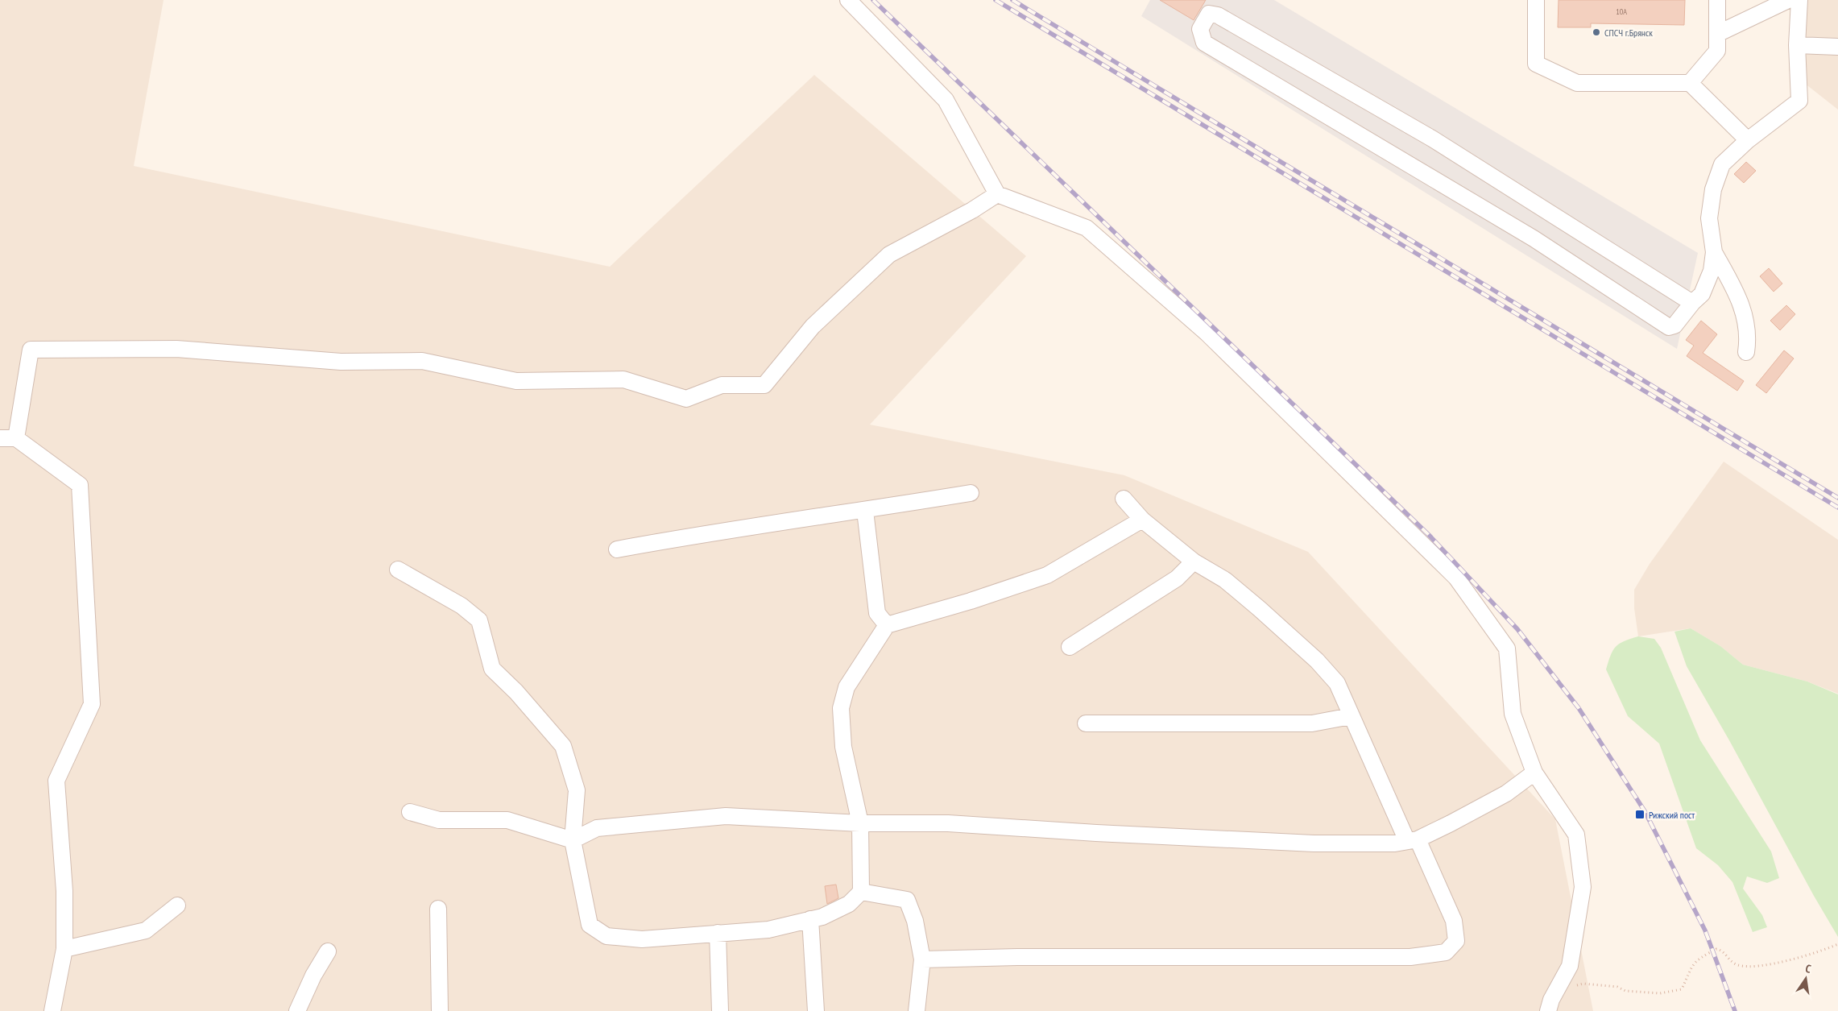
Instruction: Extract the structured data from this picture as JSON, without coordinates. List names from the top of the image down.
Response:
{
  "places": {
    "other": ["СПСЧ г.Брянск"],
    "transit": ["Рижский пост"]
  },
  "house_numbers": ["10А"],
  "north": "top"
}
